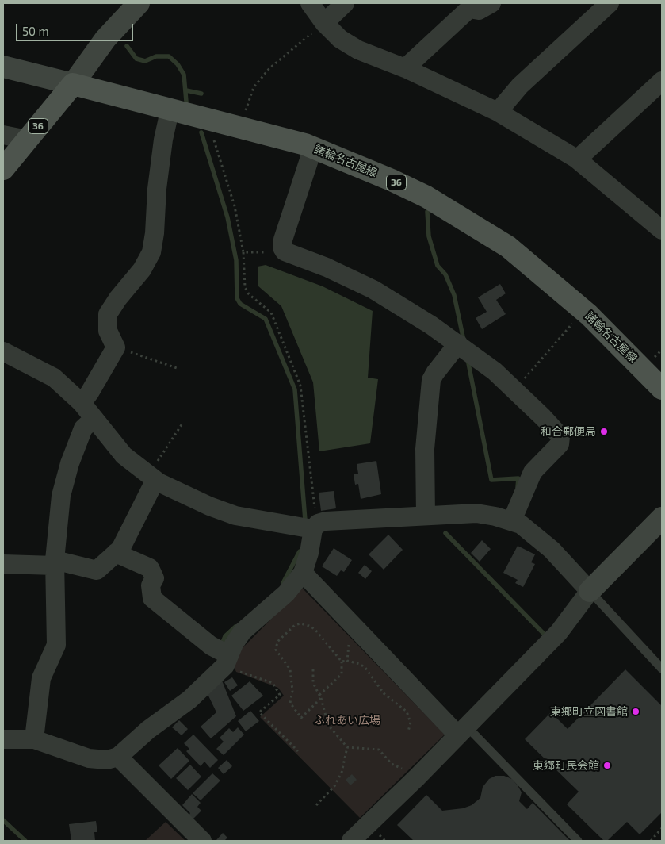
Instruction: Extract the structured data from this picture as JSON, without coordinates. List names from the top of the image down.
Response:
{
  "streets": {
    "main road": ["36", "諸輪名古屋線"]
  },
  "crossings": [
    ["36", "諸輪名古屋線"]
  ],
  "parks": ["ふれあい広場"],
  "places": ["和合郵便局", "東郷町立図書館", "東郷町民会館"],
  "scale_bar": "50 m"
}
